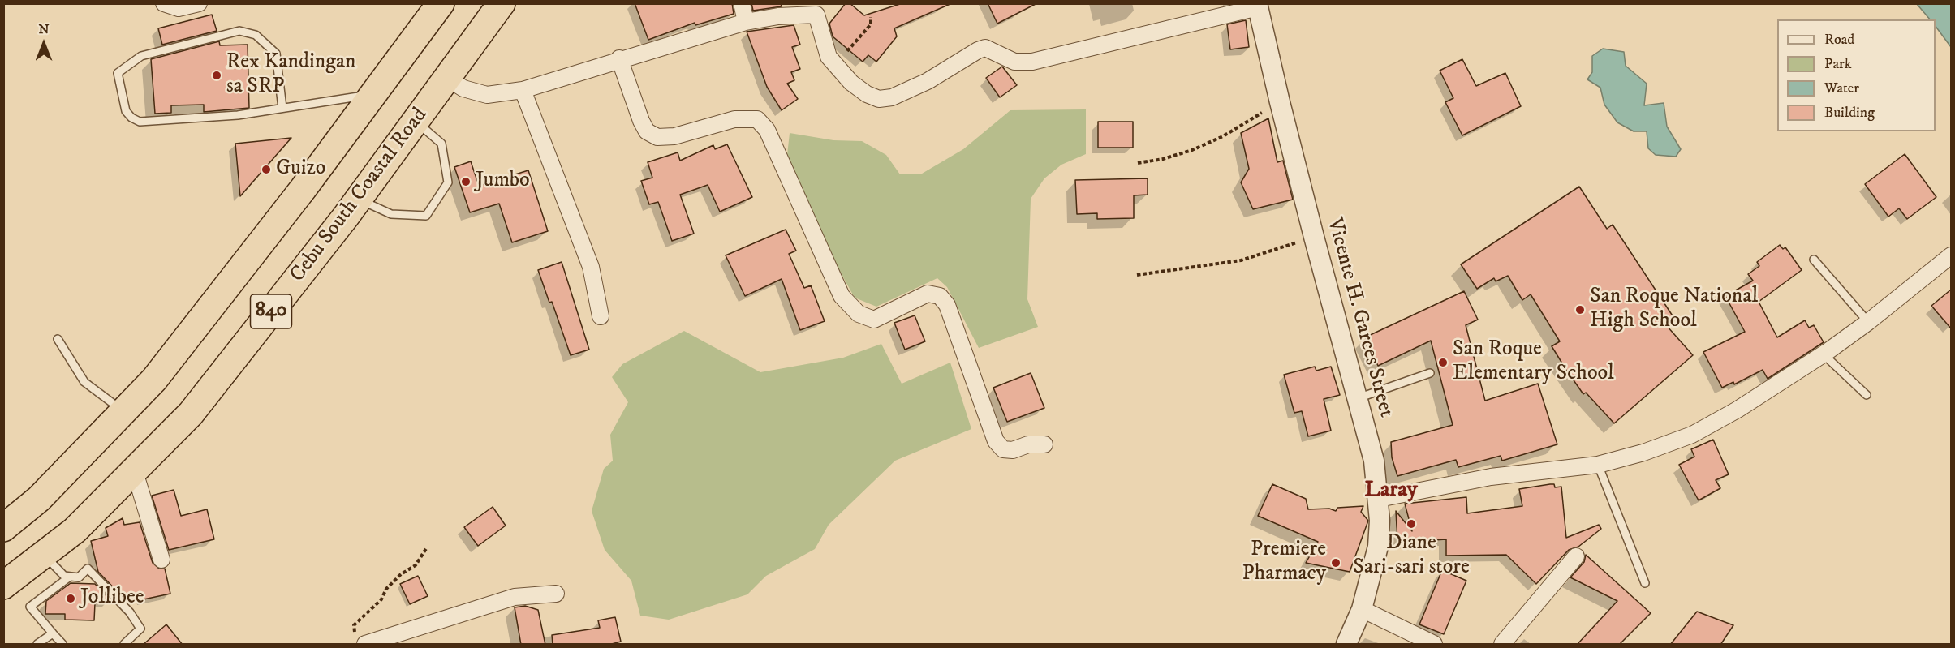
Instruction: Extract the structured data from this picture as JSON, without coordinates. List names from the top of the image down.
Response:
{
  "streets": {
    "highway": ["Cebu South Coastal Road", "840"],
    "street": ["Vicente H. Garces Street"]
  },
  "districts": ["Laray"],
  "places": [
    "Rex Kandingan sa SRP",
    "Guizo",
    "Jumbo",
    "San Roque National High School",
    "San Roque Elementary School",
    "Diane Sari-sari store",
    "Premiere Pharmacy",
    "Jollibee"
  ],
  "legend": [
    "Road",
    "Park",
    "Water",
    "Building"
  ],
  "north": "top"
}
